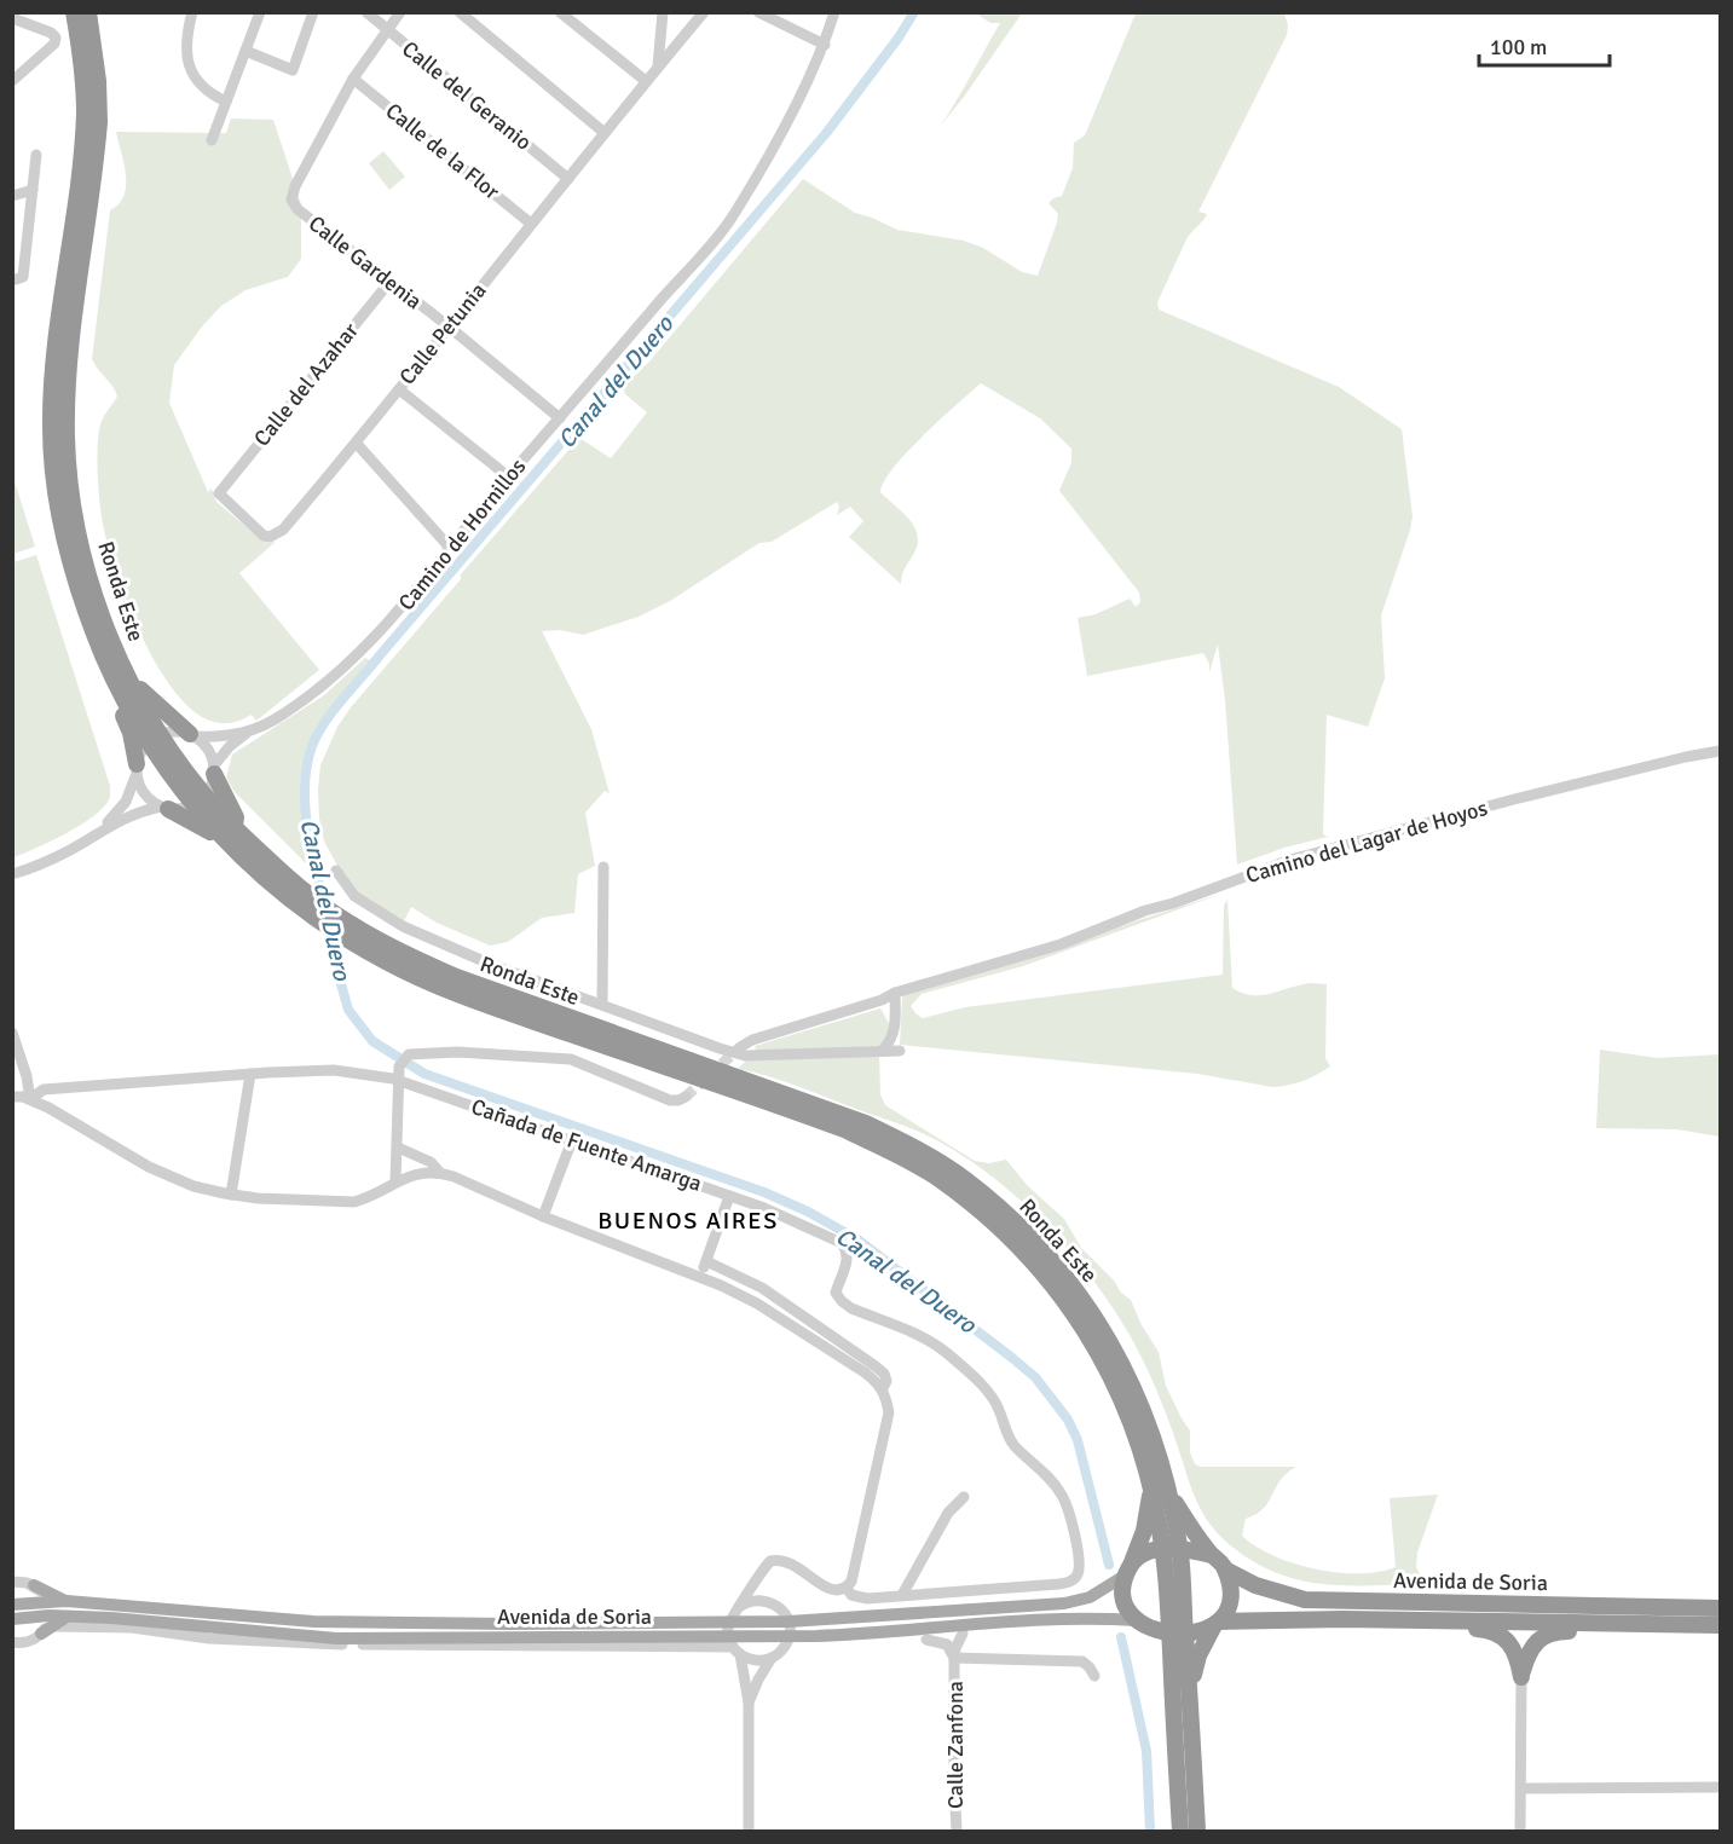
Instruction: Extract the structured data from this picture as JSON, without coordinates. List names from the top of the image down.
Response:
{
  "streets": {
    "highway": ["Ronda Este", "Avenida de Soria"],
    "street": [
      "Calle del Geranio",
      "Calle de la Flor",
      "Calle Gardenia",
      "Calle Petunia",
      "Calle del Azahar",
      "Camino de Hornillos",
      "Camino del Lagar de Hoyos",
      "Cañada de Fuente Amarga",
      "Calle Zanfona"
    ]
  },
  "crossings": [
    ["Calle del Geranio", "Calle Gardenia"],
    ["Calle del Geranio", "Calle Petunia"],
    ["Calle de la Flor", "Calle Gardenia"],
    ["Calle de la Flor", "Calle Petunia"],
    ["Calle Gardenia", "Calle Petunia"],
    ["Calle Gardenia", "Calle del Azahar"],
    ["Calle Gardenia", "Camino de Hornillos"],
    ["Calle Petunia", "Calle del Azahar"],
    ["Camino de Hornillos", "Ronda Este"],
    ["Ronda Este", "Avenida de Soria"]
  ],
  "districts": ["BUENOS AIRES"],
  "water": ["Canal del Duero"],
  "scale_bar": "100 m"
}
